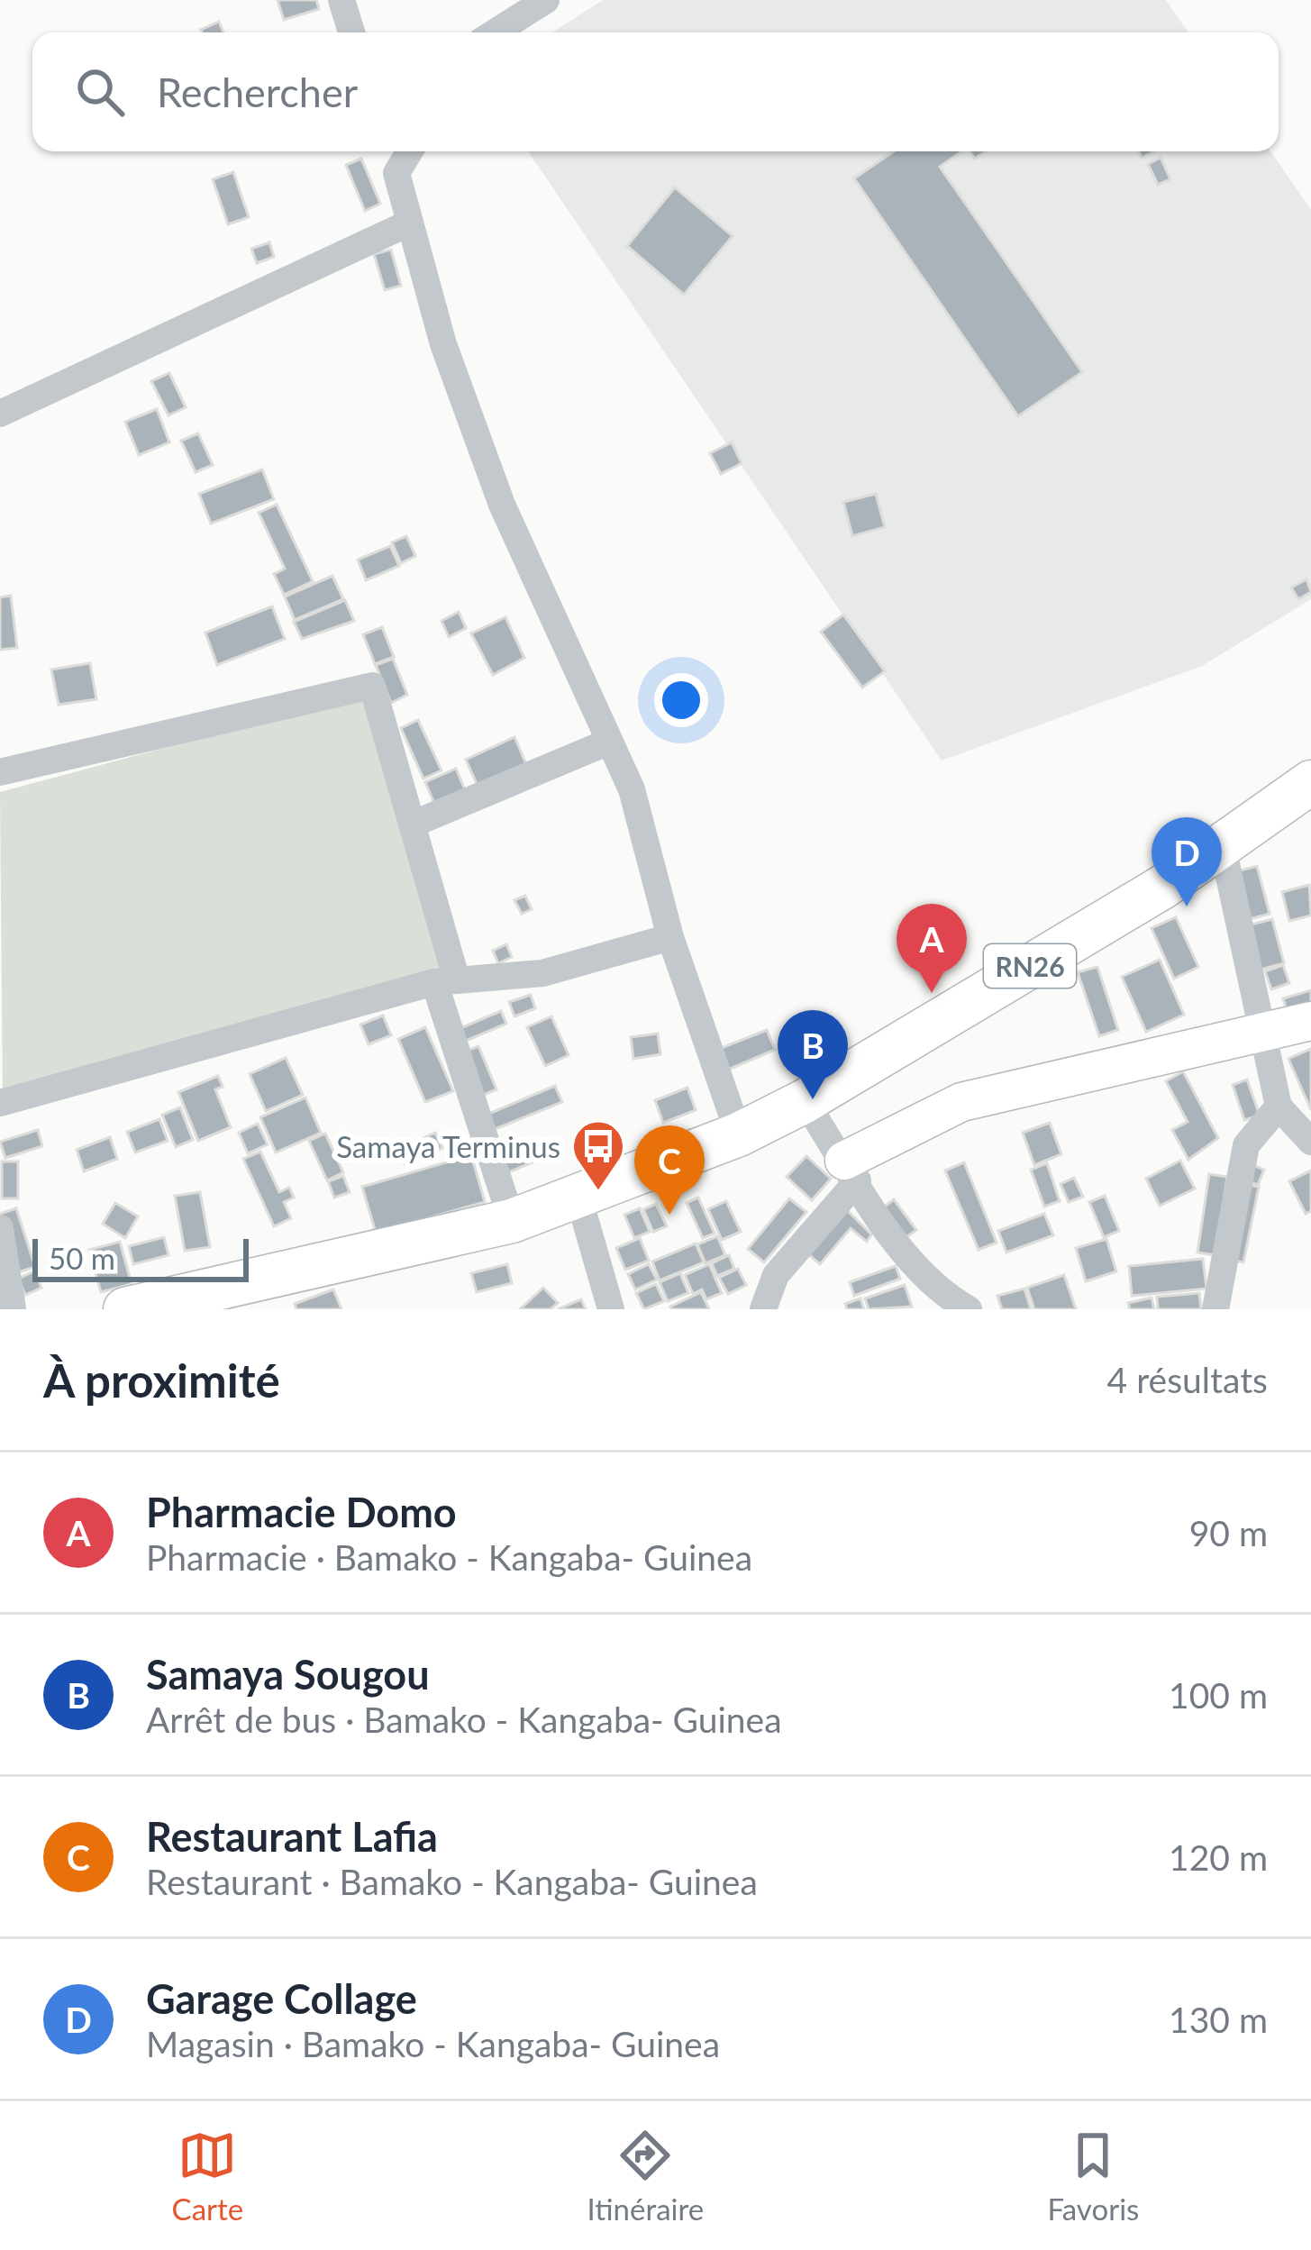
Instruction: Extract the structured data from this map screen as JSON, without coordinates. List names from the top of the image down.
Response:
{
  "streets": {
    "main road": ["RN26"]
  },
  "places": {
    "bus stop": ["Samaya Terminus"]
  },
  "scale_bar": "50 m",
  "page": {
    "search": "Rechercher",
    "pins": [
      "D",
      "A",
      "B",
      "C"
    ],
    "scale": "50 m",
    "heading": ["À proximité", "4 résultats"],
    "list": [
      {
        "mark": "A",
        "name": "Pharmacie Domo",
        "note": "Pharmacie · Bamako - Kangaba- Guinea",
        "value": "90 m"
      },
      {
        "mark": "B",
        "name": "Samaya Sougou",
        "note": "Arrêt de bus · Bamako - Kangaba- Guinea",
        "value": "100 m"
      },
      {
        "mark": "C",
        "name": "Restaurant Lafia",
        "note": "Restaurant · Bamako - Kangaba- Guinea",
        "value": "120 m"
      },
      {
        "mark": "D",
        "name": "Garage Collage",
        "note": "Magasin · Bamako - Kangaba- Guinea",
        "value": "130 m"
      }
    ],
    "nav": ["Carte", "Itinéraire", "Favoris"]
  }
}
